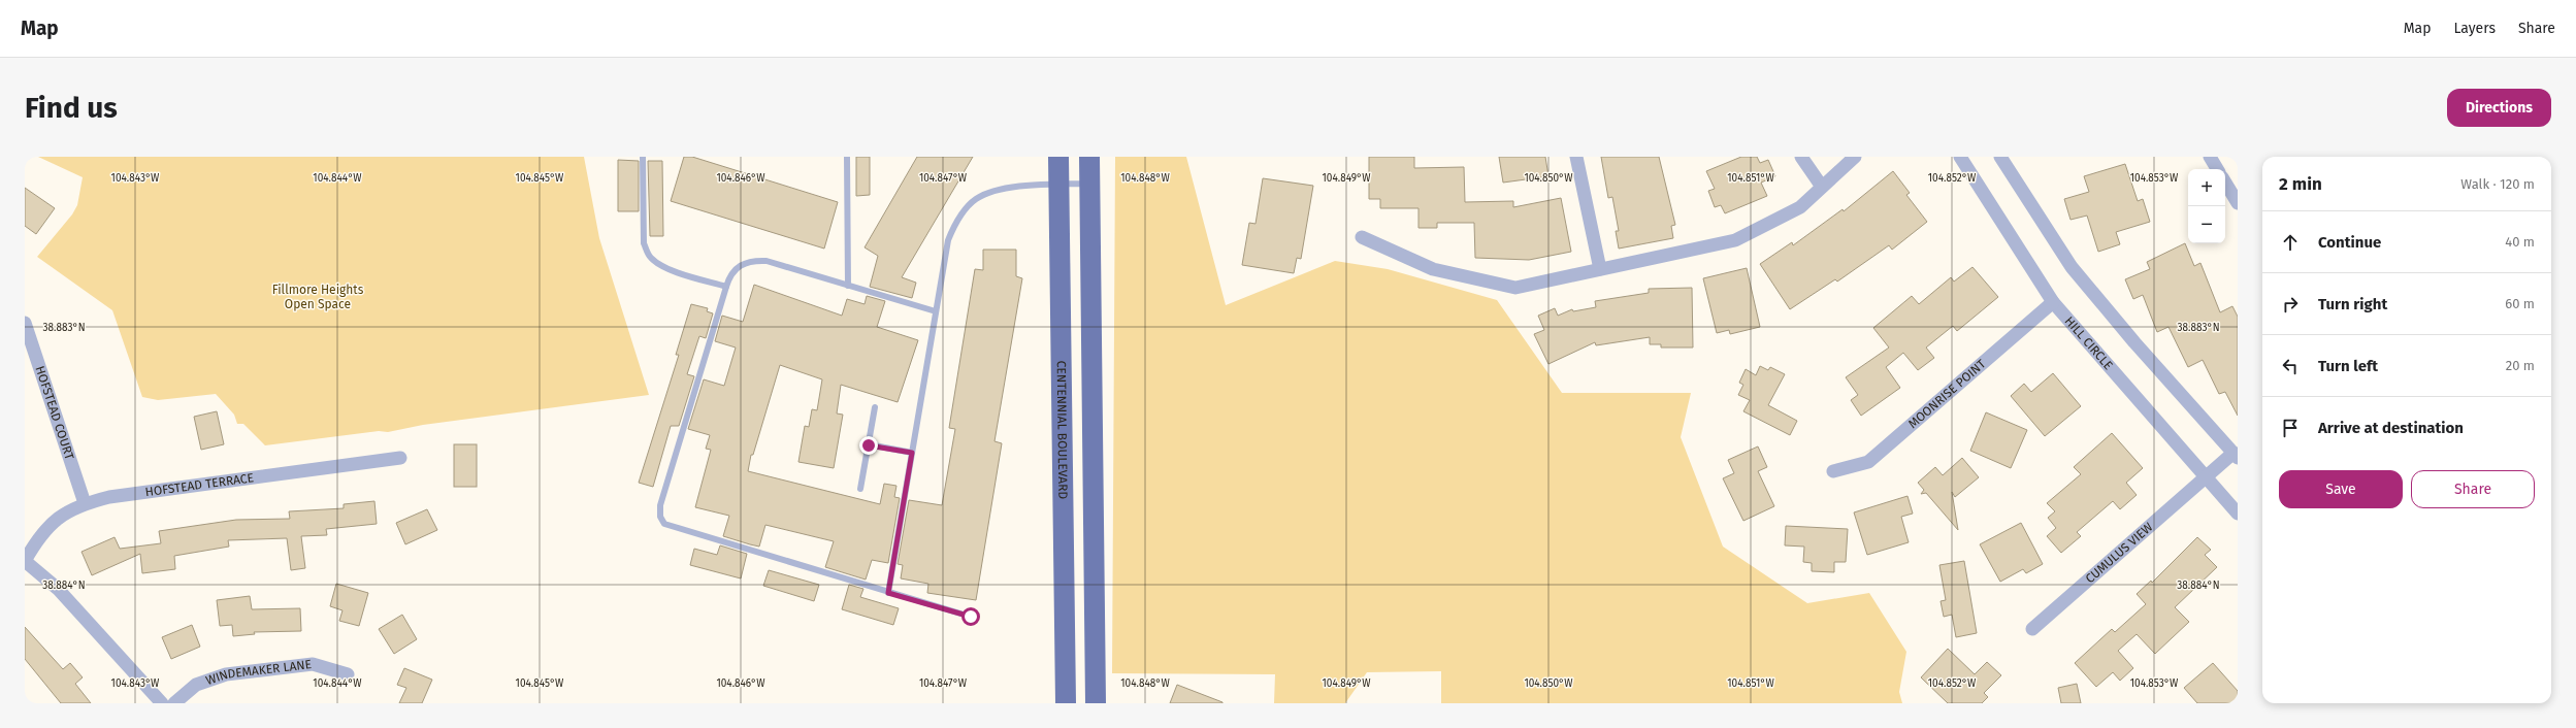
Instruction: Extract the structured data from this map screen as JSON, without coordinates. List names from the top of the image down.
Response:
{
  "streets": {
    "main road": ["CENTENNIAL BOULEVARD"],
    "street": [
      "HILL CIRCLE",
      "MOONRISE POINT",
      "HOFSTEAD COURT",
      "HOFSTEAD TERRACE",
      "CUMULUS VIEW",
      "WINDEMAKER LANE"
    ]
  },
  "crossings": [
    ["HILL CIRCLE", "MOONRISE POINT"],
    ["HILL CIRCLE", "CUMULUS VIEW"],
    ["HOFSTEAD COURT", "HOFSTEAD TERRACE"]
  ],
  "parks": ["Fillmore Heights Open Space"],
  "page": {
    "header": "Map",
    "nav": ["Map", "Layers", "Share"],
    "buttons": [
      "Directions",
      ["Save", "Share"]
    ],
    "title": "Find us",
    "heading": ["2 min", "Walk · 120 m"],
    "map_buttons": ["+", "−"],
    "list": [
      ["Continue", "40 m"],
      ["Turn right", "60 m"],
      ["Turn left", "20 m"],
      "Arrive at destination"
    ]
  },
  "coordinates": [
    "104.843°W",
    "104.844°W",
    "104.845°W",
    "104.846°W",
    "104.847°W",
    "104.848°W",
    "104.849°W",
    "104.850°W",
    "104.851°W",
    "104.852°W",
    "104.853°W",
    "38.883°N",
    "38.884°N"
  ]
}
